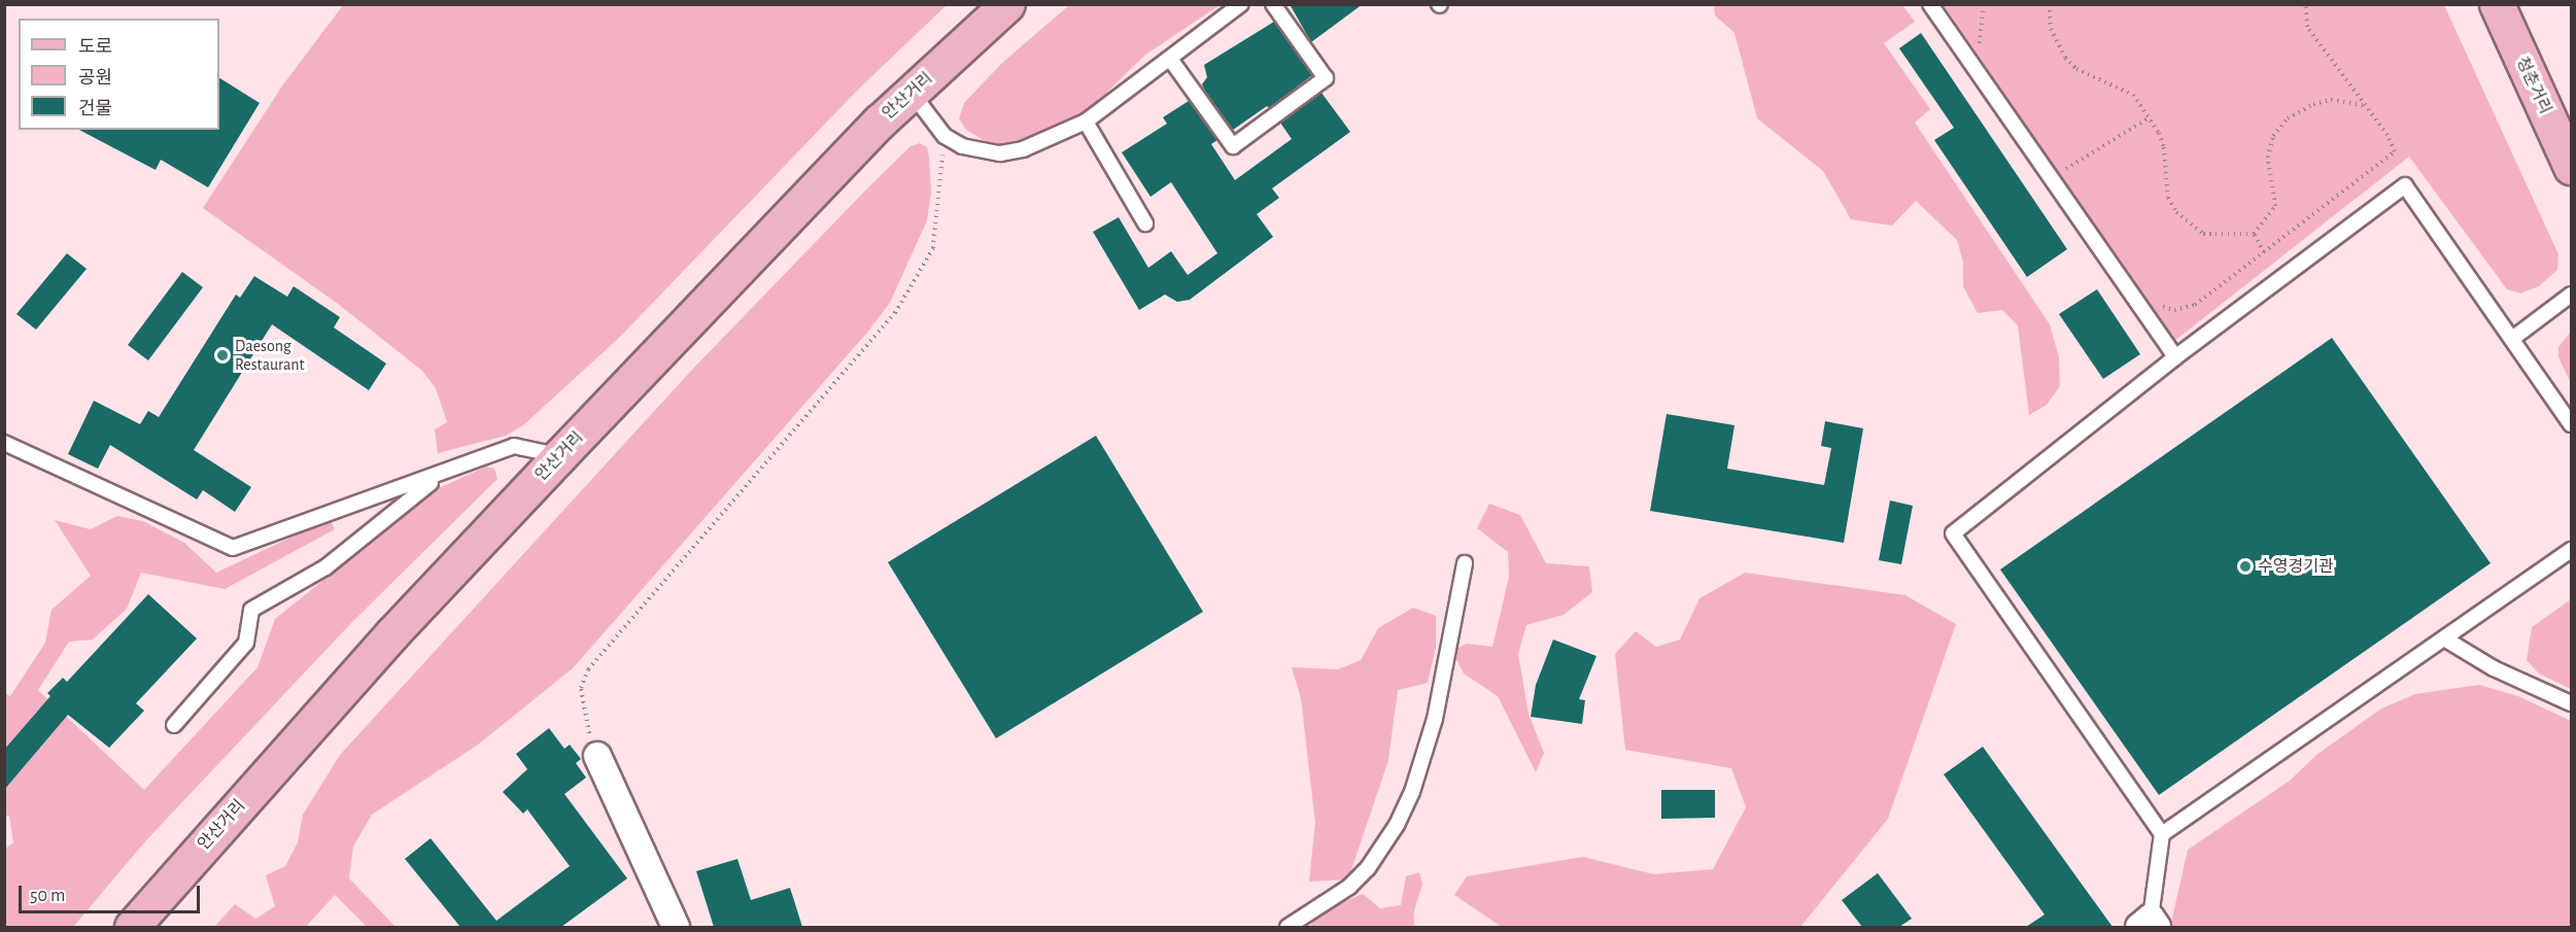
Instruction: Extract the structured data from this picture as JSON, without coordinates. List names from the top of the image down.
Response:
{
  "streets": {
    "main road": ["청춘거리", "안산거리"]
  },
  "places": ["Daesong Restaurant", "수영경기관"],
  "legend": ["도로", "공원", "건물"],
  "scale_bar": "50 m"
}
